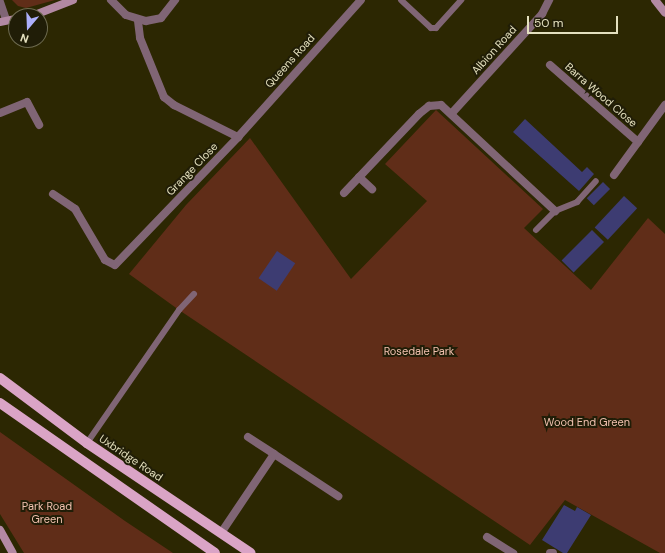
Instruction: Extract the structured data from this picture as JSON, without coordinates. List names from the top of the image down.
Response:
{
  "streets": {
    "main road": ["Uxbridge Road"],
    "street": [
      "Albion Road",
      "Queens Road",
      "Barra Wood Close",
      "Grange Close"
    ]
  },
  "crossings": [
    ["Queens Road", "Grange Close"]
  ],
  "parks": ["Rosedale Park", "Wood End Green", "Park Road Green"],
  "scale_bar": "50 m",
  "north": "bottom"
}
